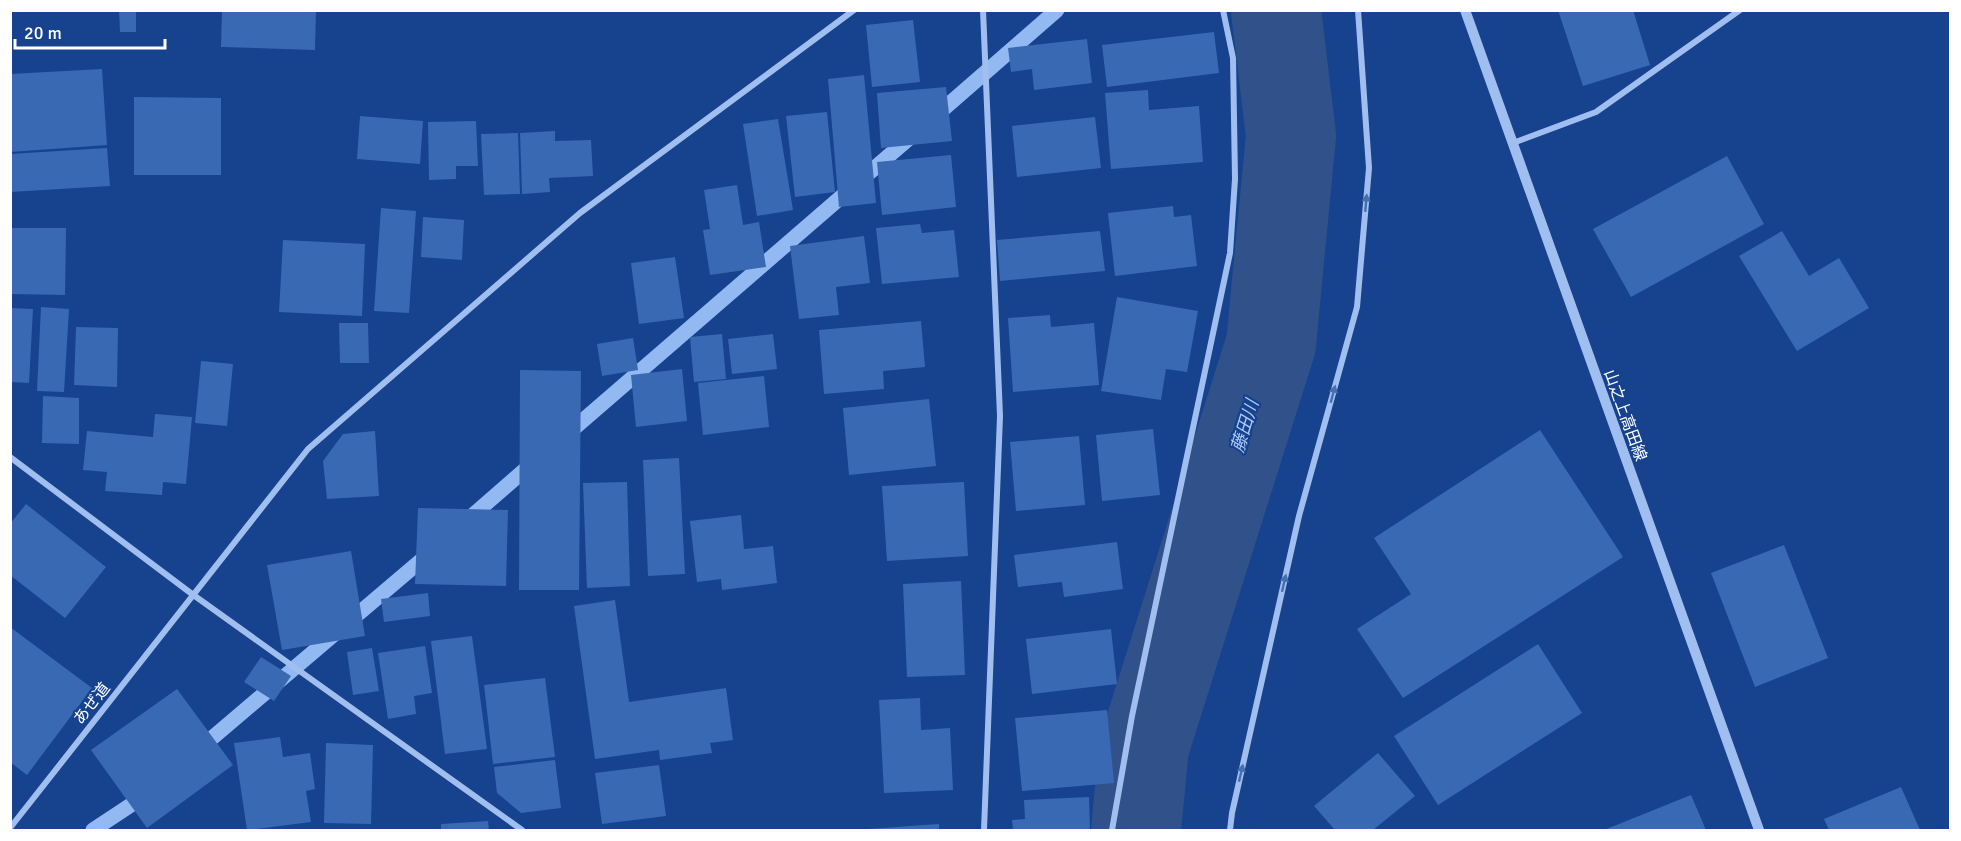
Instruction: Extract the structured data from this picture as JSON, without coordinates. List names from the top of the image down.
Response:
{
  "streets": {
    "street": ["山之上高田線", "あぜ道"]
  },
  "water": ["藤田川"],
  "scale_bar": "20 m"
}
